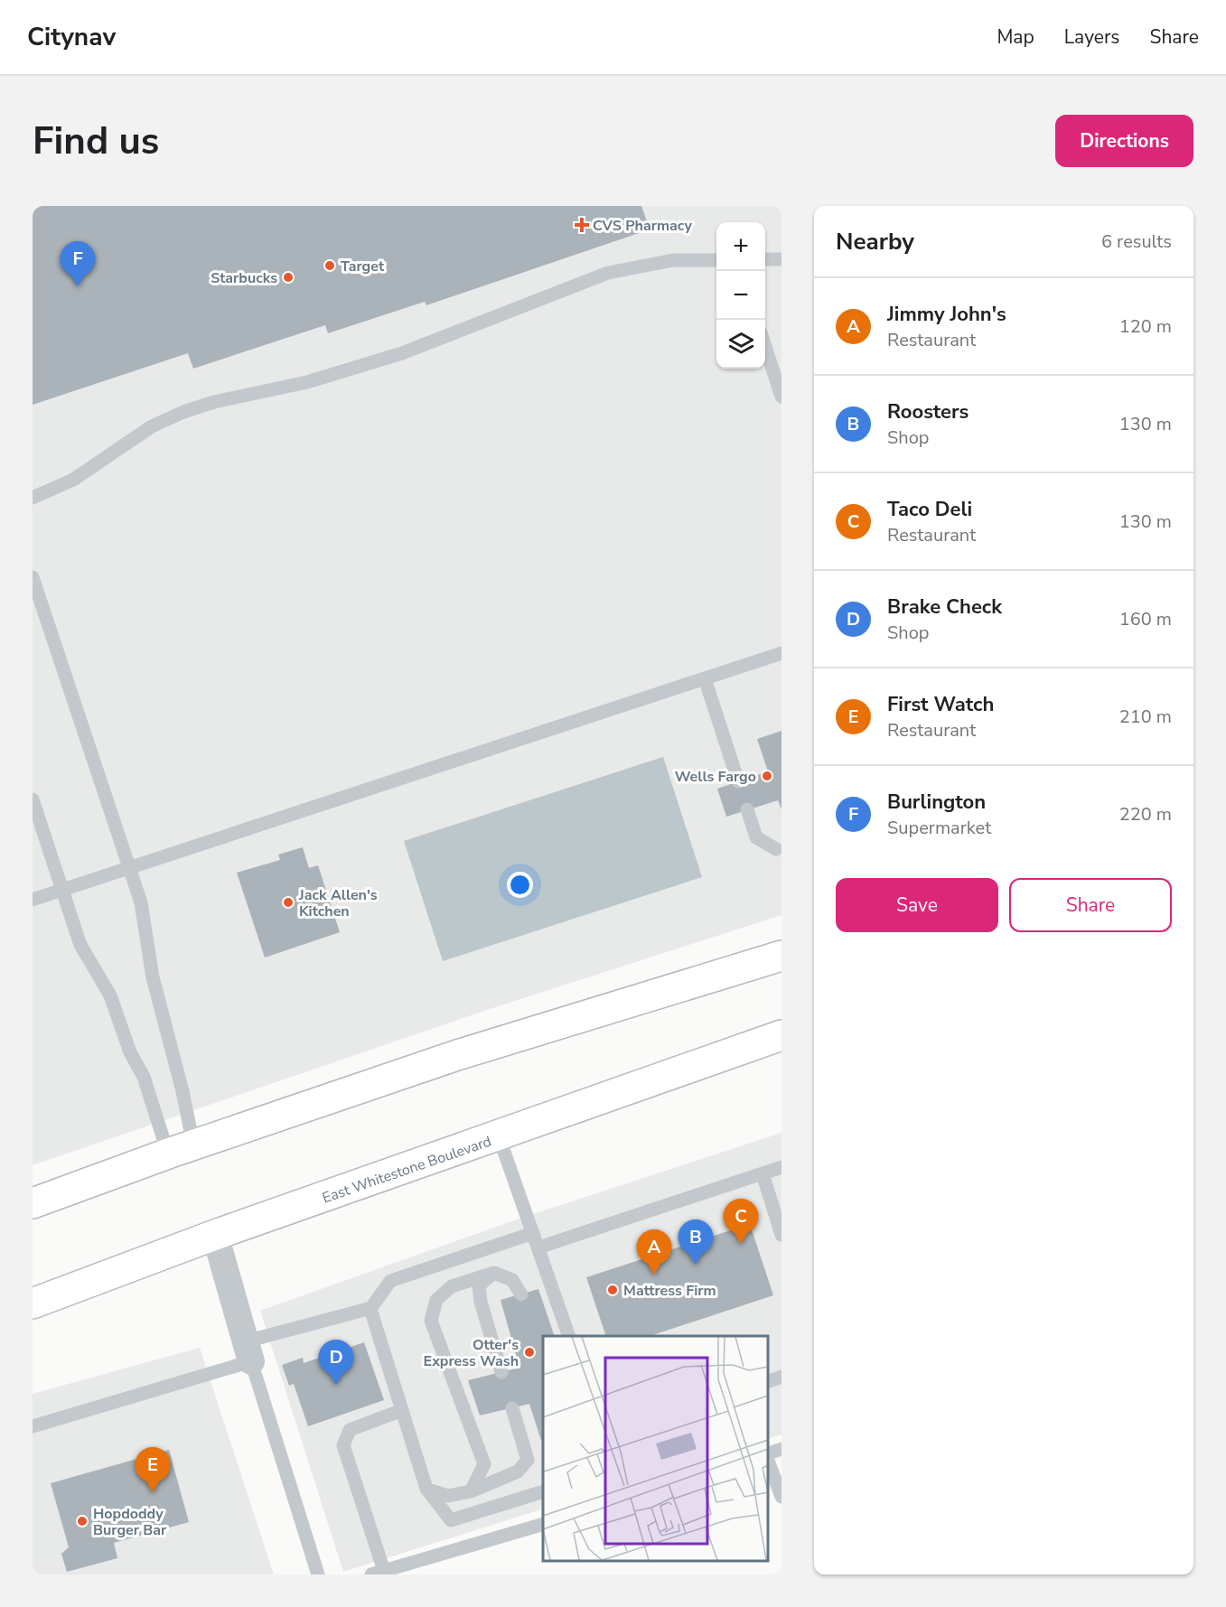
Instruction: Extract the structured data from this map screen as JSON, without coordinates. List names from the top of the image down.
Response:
{
  "streets": {
    "main road": ["East Whitestone Boulevard"]
  },
  "places": {
    "health": ["CVS Pharmacy"],
    "other": [
      "Target",
      "Starbucks",
      "Wells Fargo",
      "Jack Allen's Kitchen",
      "Mattress Firm",
      "Otter's Express Wash",
      "Hopdoddy Burger Bar"
    ]
  },
  "page": {
    "header": "Citynav",
    "nav": ["Map", "Layers", "Share"],
    "buttons": [
      "Directions",
      ["Save", "Share"]
    ],
    "title": "Find us",
    "heading": ["Nearby", "6 results"],
    "map_buttons": ["+", "−"],
    "pins": [
      "F",
      "C",
      "B",
      "A",
      "D",
      "E"
    ],
    "list": [
      {
        "mark": "A",
        "name": "Jimmy John's",
        "note": "Restaurant",
        "value": "120 m"
      },
      {
        "mark": "B",
        "name": "Roosters",
        "note": "Shop",
        "value": "130 m"
      },
      {
        "mark": "C",
        "name": "Taco Deli",
        "note": "Restaurant",
        "value": "130 m"
      },
      {
        "mark": "D",
        "name": "Brake Check",
        "note": "Shop",
        "value": "160 m"
      },
      {
        "mark": "E",
        "name": "First Watch",
        "note": "Restaurant",
        "value": "210 m"
      },
      {
        "mark": "F",
        "name": "Burlington",
        "note": "Supermarket",
        "value": "220 m"
      }
    ]
  }
}
